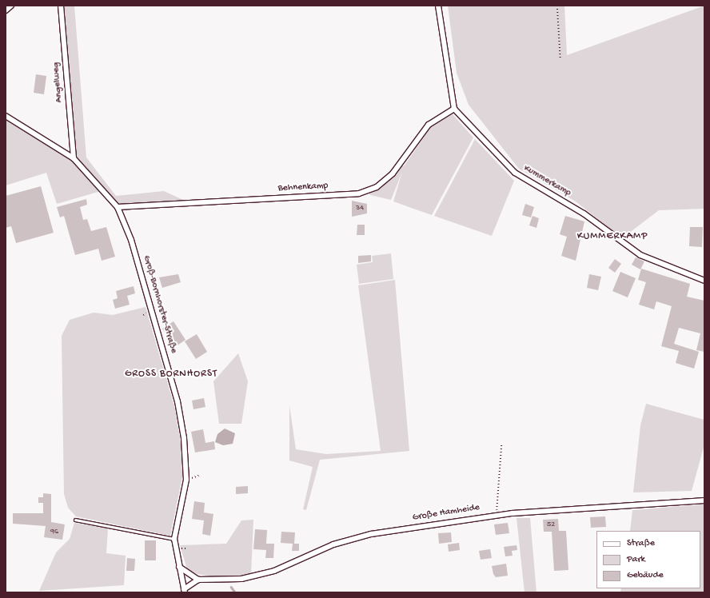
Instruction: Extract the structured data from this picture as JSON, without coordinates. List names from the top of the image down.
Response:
{
  "streets": {
    "street": [
      "Angelweg",
      "Kummerkamp",
      "Behnenkamp",
      "Groß-Bornhorster-Straße",
      "Große Hamheide"
    ]
  },
  "crossings": [
    ["Angelweg", "Groß-Bornhorster-Straße"],
    ["Kummerkamp", "Behnenkamp"],
    ["Behnenkamp", "Groß-Bornhorster-Straße"]
  ],
  "districts": ["KUMMERKAMP", "GROSS BORNHORST"],
  "house_numbers": ["34", "52", "96"],
  "legend": ["Straße", "Park", "Gebäude"]
}
